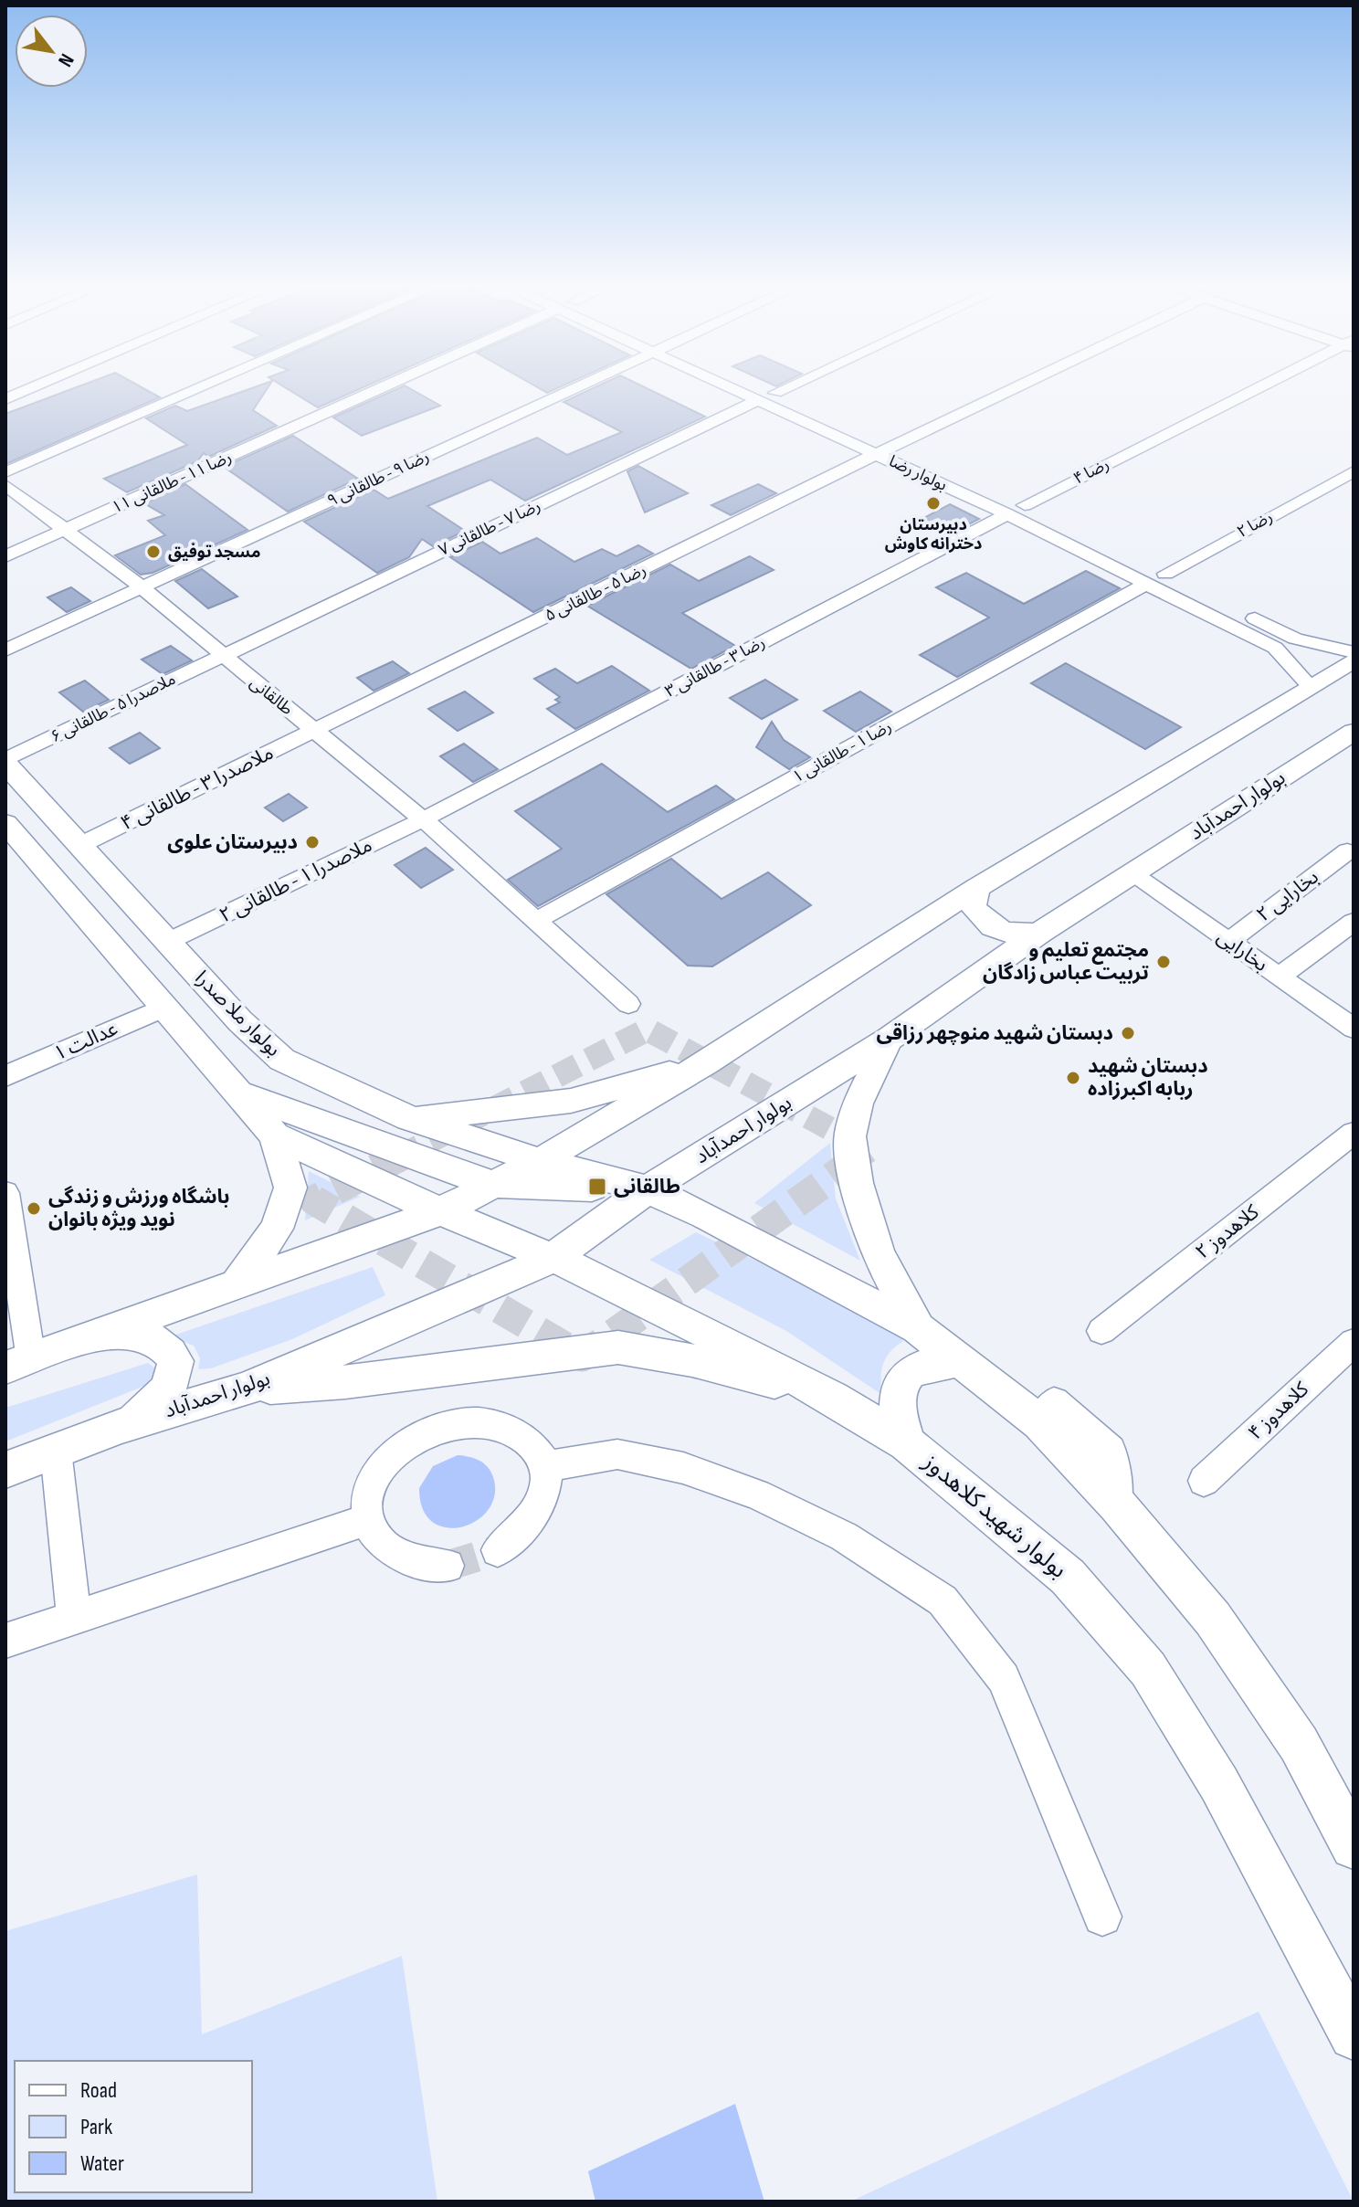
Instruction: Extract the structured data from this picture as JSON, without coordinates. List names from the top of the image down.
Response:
{
  "streets": {
    "main road": ["بولوار احمدآباد", "بولوار ملا صدرا", "بولوار شهید کلاهدوز"],
    "street": [
      "رضا ۴",
      "بولوار رضا",
      "رضا ۹ - طالقانی ۹",
      "رضا ۱۱ - طالقانی ۱۱",
      "رضا ۲",
      "رضا ۷ - طالقانی ۷",
      "رضا ۵ - طالقانی ۵",
      "رضا ۳ - طالقانی ۳",
      "طالقانی",
      "ملاصدرا ۵ - طالقانی ۶",
      "رضا ۱ - طالقانی ۱",
      "ملاصدرا ۳ - طالقانی ۴",
      "ملاصدرا ۱ - طالقانی ۲",
      "بخارایی ۲",
      "بخارایی",
      "عدالت ۱",
      "کلاهدوز ۲",
      "کلاهدوز ۴"
    ]
  },
  "crossings": [
    ["رضا ۴", "بولوار رضا"],
    ["بولوار رضا", "رضا ۲"],
    ["بولوار رضا", "رضا ۷ - طالقانی ۷"],
    ["بولوار رضا", "رضا ۵ - طالقانی ۵"],
    ["بولوار رضا", "رضا ۳ - طالقانی ۳"],
    ["بولوار رضا", "رضا ۱ - طالقانی ۱"],
    ["رضا ۹ - طالقانی ۹", "طالقانی"],
    ["رضا ۱۱ - طالقانی ۱۱", "طالقانی"],
    ["رضا ۲", "رضا ۱ - طالقانی ۱"],
    ["رضا ۷ - طالقانی ۷", "طالقانی"],
    ["رضا ۷ - طالقانی ۷", "ملاصدرا ۵ - طالقانی ۶"],
    ["رضا ۵ - طالقانی ۵", "طالقانی"],
    ["رضا ۵ - طالقانی ۵", "ملاصدرا ۳ - طالقانی ۴"],
    ["رضا ۳ - طالقانی ۳", "طالقانی"],
    ["رضا ۳ - طالقانی ۳", "ملاصدرا ۱ - طالقانی ۲"],
    ["طالقانی", "ملاصدرا ۵ - طالقانی ۶"],
    ["طالقانی", "رضا ۱ - طالقانی ۱"],
    ["طالقانی", "ملاصدرا ۳ - طالقانی ۴"],
    ["طالقانی", "ملاصدرا ۱ - طالقانی ۲"],
    ["ملاصدرا ۵ - طالقانی ۶", "بولوار ملا صدرا"],
    ["ملاصدرا ۳ - طالقانی ۴", "بولوار ملا صدرا"],
    ["بولوار احمدآباد", "بخارایی"],
    ["بولوار احمدآباد", "بولوار شهید کلاهدوز"],
    ["ملاصدرا ۱ - طالقانی ۲", "بولوار ملا صدرا"],
    ["بخارایی ۲", "بخارایی"]
  ],
  "places": {
    "other": [
      "دبیرستان دخترانه کاوش",
      "مسجد توفیق",
      "دبیرستان علوی",
      "مجتمع تعلیم و تربیت عباس زادگان",
      "دبستان شهید منوچهر رزاقی",
      "دبستان شهید ربابه اکبرزاده",
      "باشگاه ورزش و زندگی نوید ویژه بانوان"
    ],
    "transit": ["طالقانی"]
  },
  "legend": ["Road", "Park", "Water"],
  "north": "bottom right"
}
